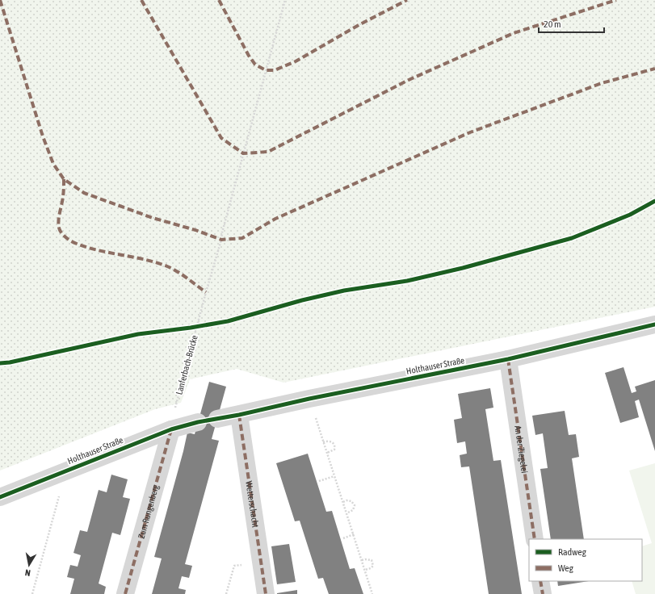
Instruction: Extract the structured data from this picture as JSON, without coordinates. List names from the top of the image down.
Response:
{
  "streets": {
    "street": [
      "Holthauser Straße",
      "An der Ziegelei",
      "Wetterschacht",
      "Zum Rungenberg"
    ],
    "cycle path": ["Lanferbach-Brücke"]
  },
  "crossings": [
    ["Holthauser Straße", "An der Ziegelei"],
    ["Holthauser Straße", "Wetterschacht"],
    ["Holthauser Straße", "Zum Rungenberg"]
  ],
  "legend": ["Radweg", "Weg"],
  "scale_bar": "20 m",
  "north": "bottom"
}
